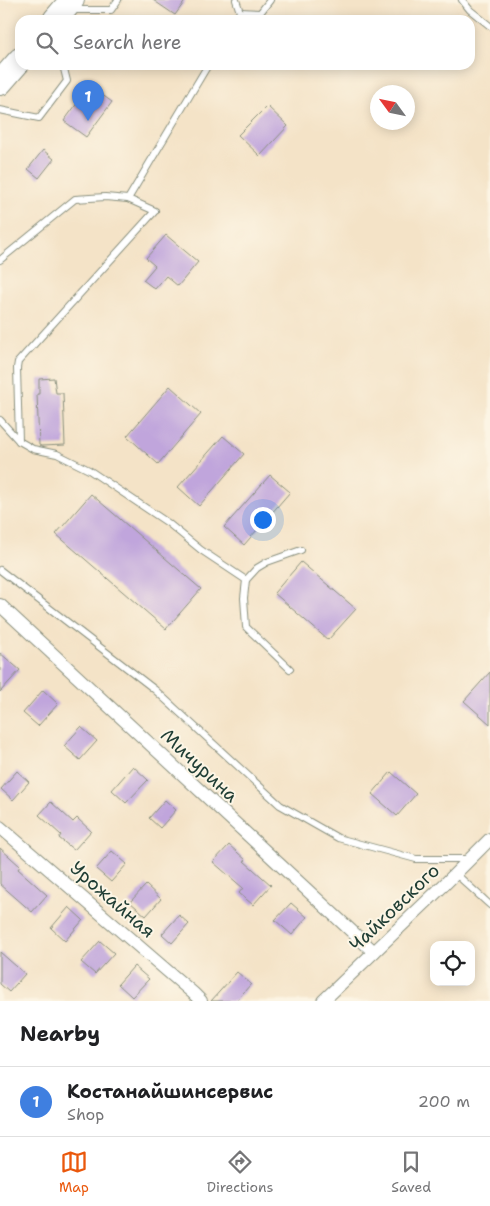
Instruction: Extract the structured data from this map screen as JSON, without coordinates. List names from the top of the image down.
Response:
{
  "streets": {
    "street": ["Мичурина", "Урожайная", "Чайковского"]
  },
  "crossings": [
    ["Мичурина", "Чайковского"]
  ],
  "north": "top left",
  "page": {
    "search": "Search here",
    "pins": "1",
    "heading": "Nearby",
    "list": [
      {
        "mark": "1",
        "name": "Костанайшинсервис",
        "note": "Shop",
        "value": "200 m"
      }
    ],
    "nav": ["Map", "Directions", "Saved"]
  }
}
